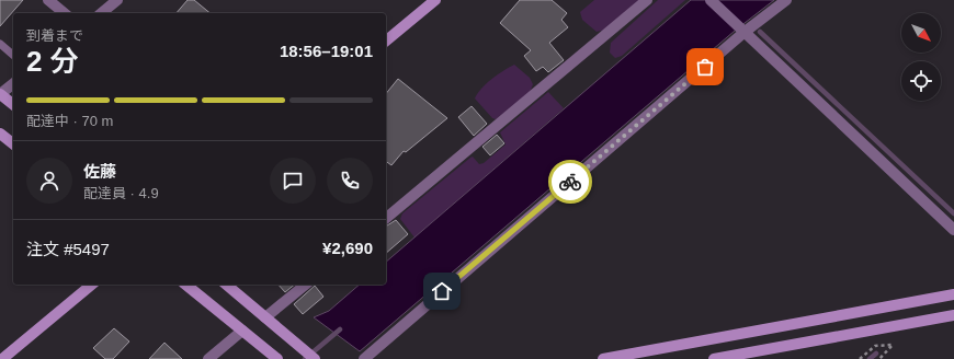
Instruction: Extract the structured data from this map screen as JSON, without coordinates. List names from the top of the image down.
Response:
{
  "north": "bottom right",
  "page": {
    "heading": ["2 分", "到着まで", "18:56–19:01"],
    "panel": [
      "佐藤",
      "配達員 · 4.9",
      "注文 #5497",
      "¥2,690"
    ],
    "bar": "配達中 · 70 m"
  }
}
